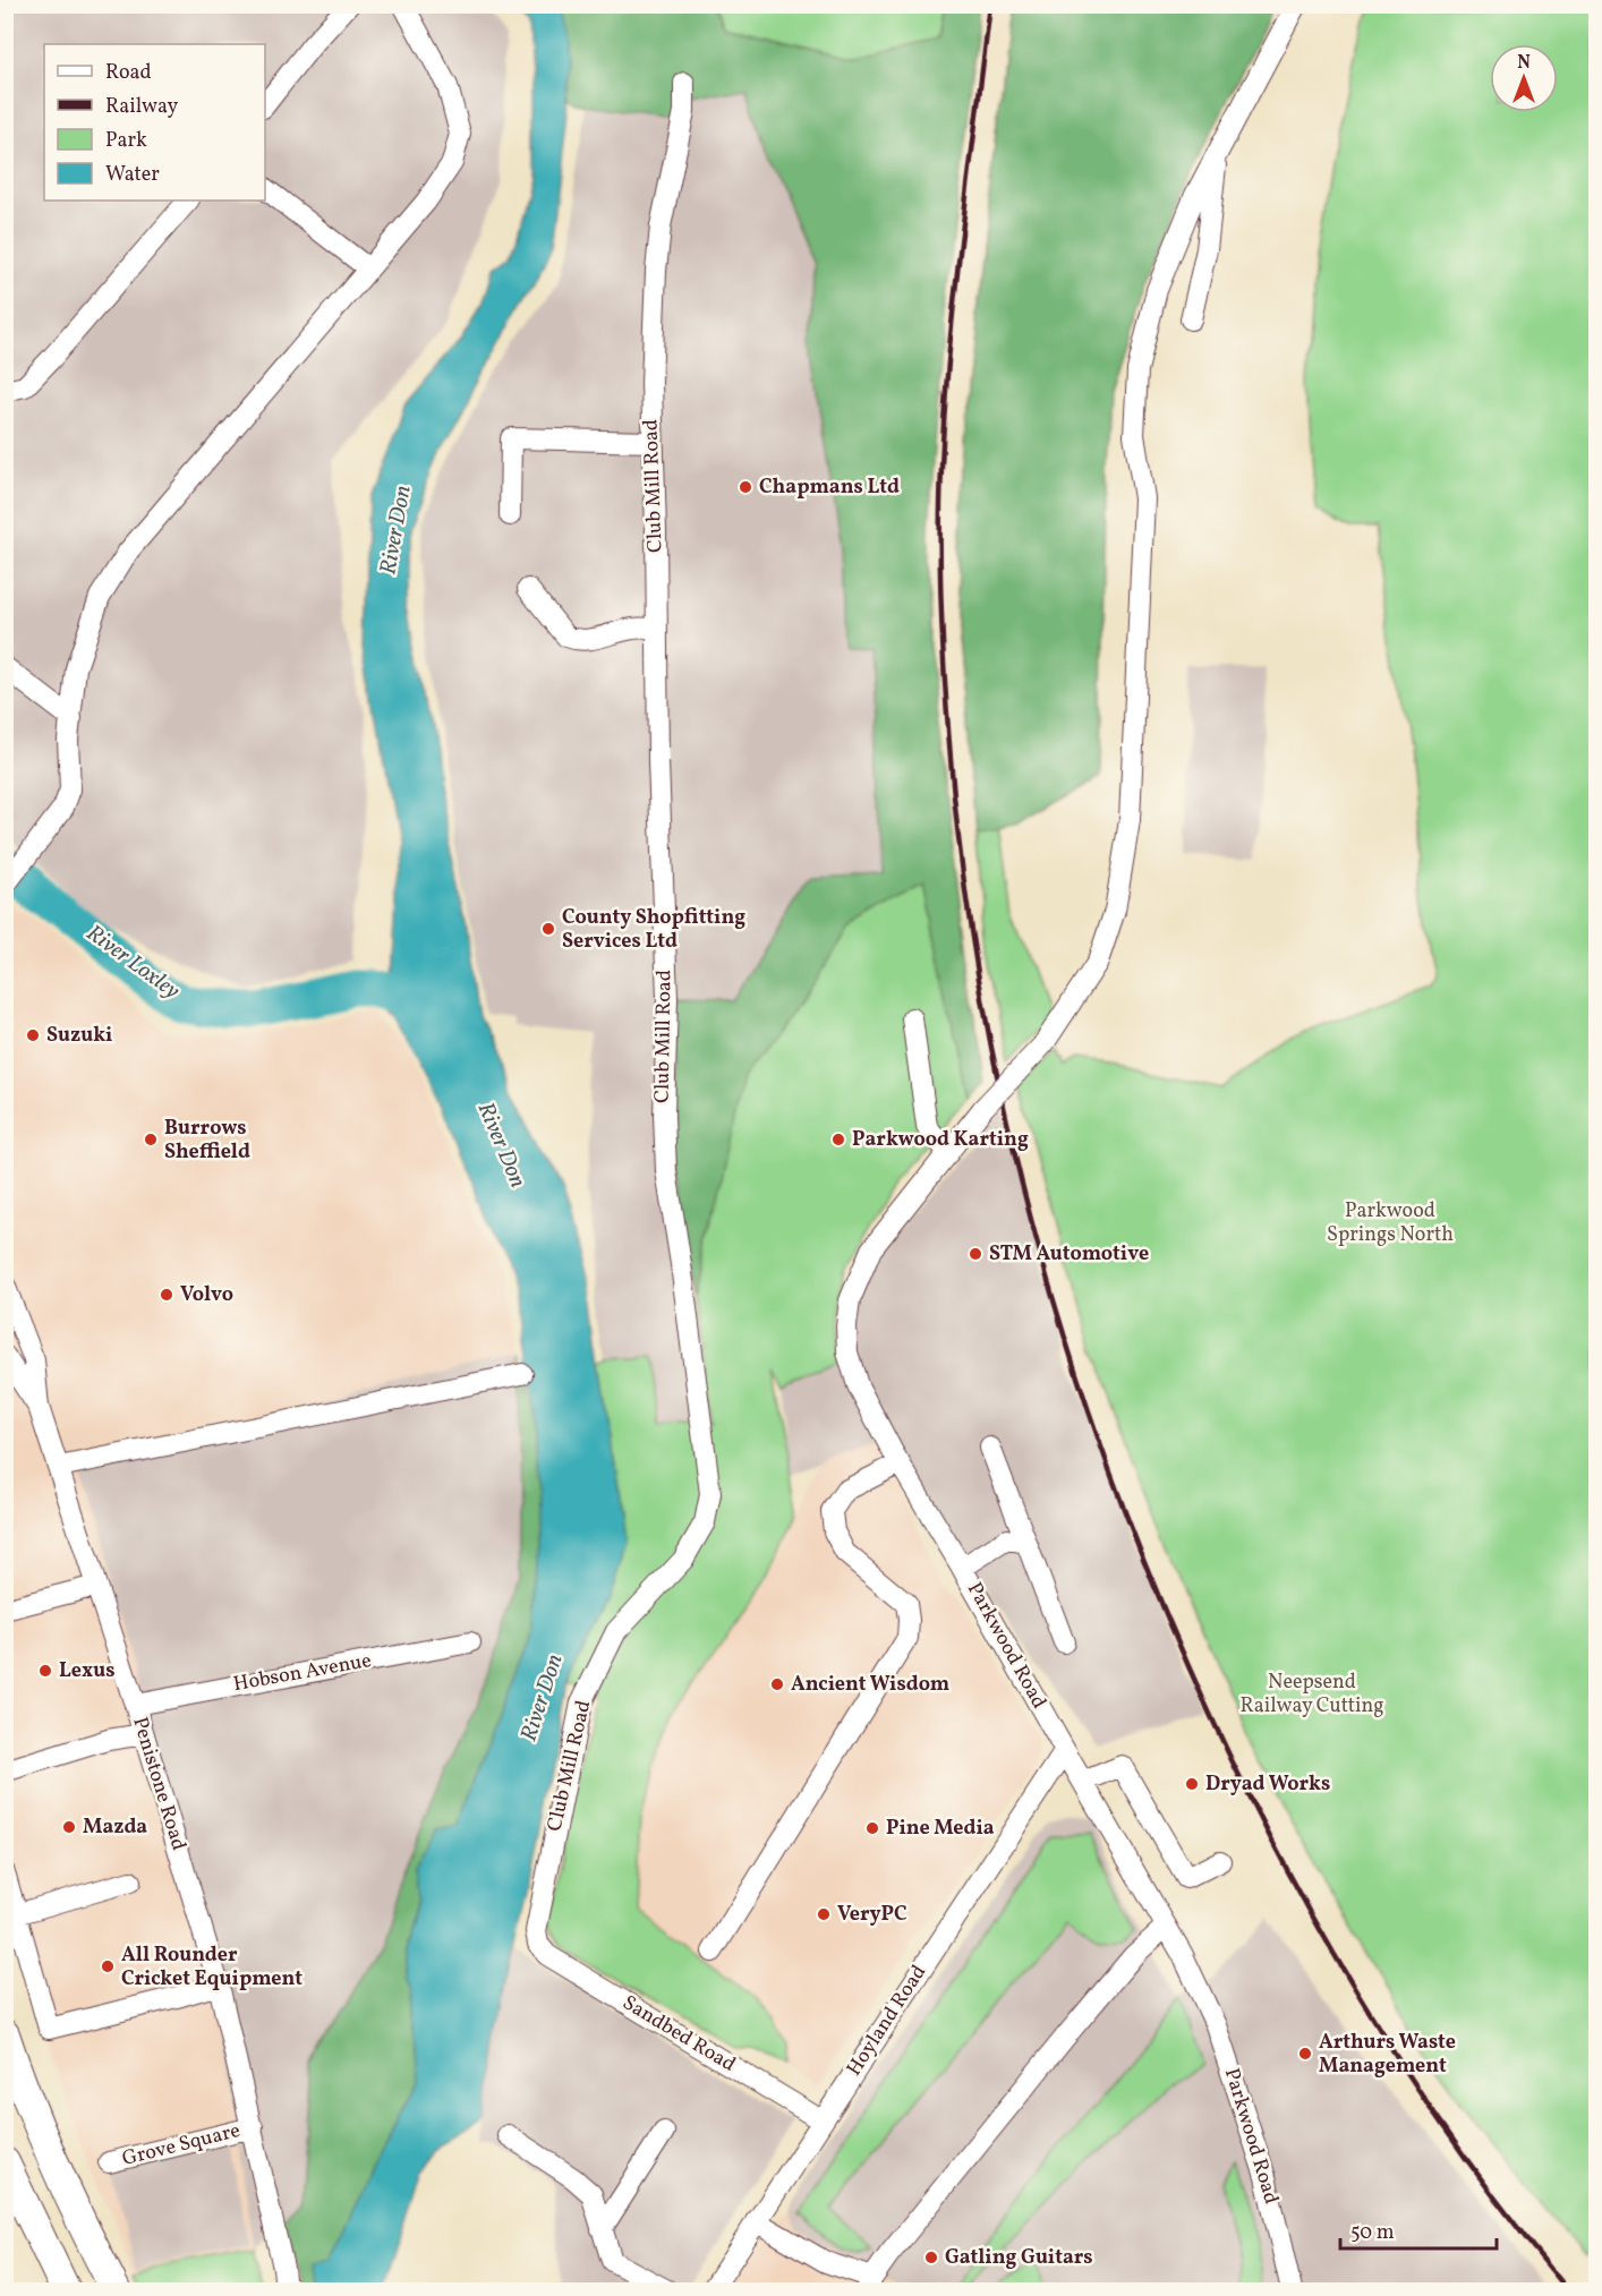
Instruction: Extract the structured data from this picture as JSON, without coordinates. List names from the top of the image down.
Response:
{
  "streets": {
    "street": [
      "Club Mill Road",
      "Parkwood Road",
      "Hobson Avenue",
      "Penistone Road",
      "Hoyland Road",
      "Sandbed Road",
      "Grove Square"
    ]
  },
  "crossings": [
    ["Club Mill Road", "Sandbed Road"],
    ["Parkwood Road", "Hoyland Road"],
    ["Hobson Avenue", "Penistone Road"],
    ["Penistone Road", "Grove Square"],
    ["Hoyland Road", "Sandbed Road"]
  ],
  "water": ["River Don", "River Loxley"],
  "parks": ["Parkwood Springs North", "Neepsend Railway Cutting"],
  "places": [
    "Chapmans Ltd",
    "County Shopfitting Services Ltd",
    "Suzuki",
    "Burrows Sheffield",
    "Parkwood Karting",
    "STM Automotive",
    "Volvo",
    "Lexus",
    "Ancient Wisdom",
    "Dryad Works",
    "Mazda",
    "Pine Media",
    "VeryPC",
    "All Rounder Cricket Equipment",
    "Arthurs Waste Management",
    "Gatling Guitars"
  ],
  "legend": [
    "Road",
    "Railway",
    "Park",
    "Water"
  ],
  "scale_bar": "50 m",
  "north": "top"
}
